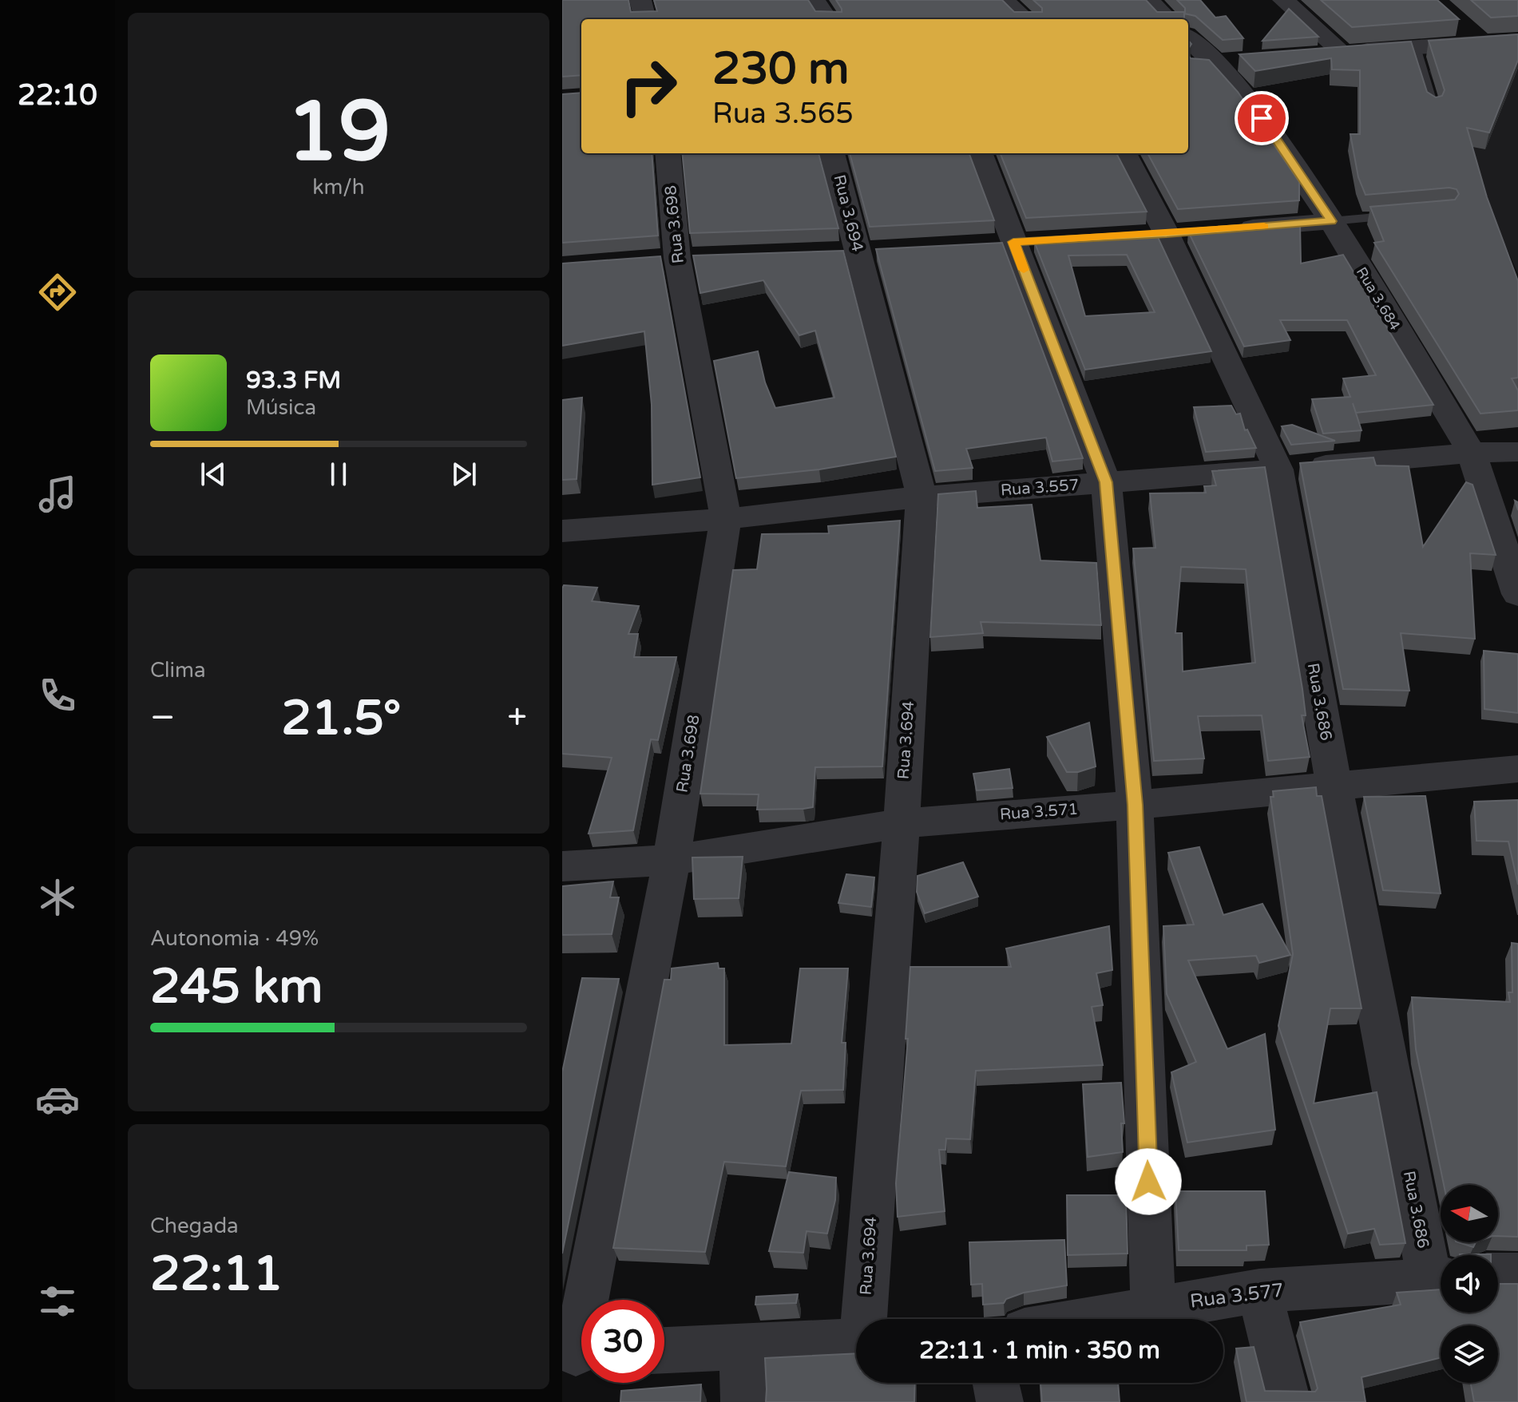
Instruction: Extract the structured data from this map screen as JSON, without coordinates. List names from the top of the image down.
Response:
{
  "streets": {
    "street": [
      "Rua 3.694",
      "Rua 3.698",
      "Rua 3.684",
      "Rua 3.557",
      "Rua 3.686",
      "Rua 3.571",
      "Rua 3.577"
    ]
  },
  "crossings": [
    ["Rua 3.694", "Rua 3.557"],
    ["Rua 3.694", "Rua 3.571"],
    ["Rua 3.698", "Rua 3.557"],
    ["Rua 3.698", "Rua 3.571"],
    ["Rua 3.684", "Rua 3.557"],
    ["Rua 3.557", "Rua 3.686"],
    ["Rua 3.686", "Rua 3.571"],
    ["Rua 3.686", "Rua 3.577"]
  ],
  "north": "left",
  "page": {
    "tabs": "22:10",
    "tile": [
      ["19", "km/h"],
      "Clima",
      ["Autonomia · 49%", "245 km"],
      ["Chegada", "22:11"]
    ],
    "turn": ["230 m", "Rua 3.565"],
    "song": ["93.3 FM", "Música"],
    "heat": ["−", "21.5°", "+"],
    "limit": "30",
    "trip": "22:11 · 1 min · 350 m"
  }
}
